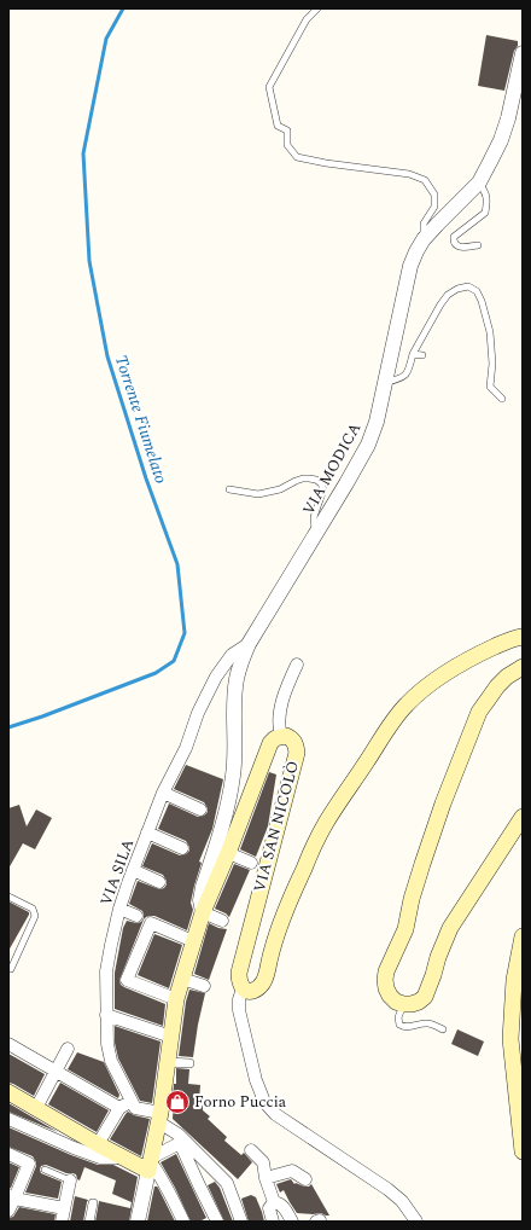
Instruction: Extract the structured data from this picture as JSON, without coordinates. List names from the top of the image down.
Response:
{
  "streets": {
    "main road": ["VIA SAN NICOLÒ"],
    "street": ["VIA MODICA", "VIA SILA"]
  },
  "crossings": [
    ["VIA MODICA", "VIA SAN NICOLÒ"],
    ["VIA MODICA", "VIA SILA"]
  ],
  "water": ["Torrente Fiumelato"],
  "places": {
    "shop": ["Forno Puccia"]
  }
}
